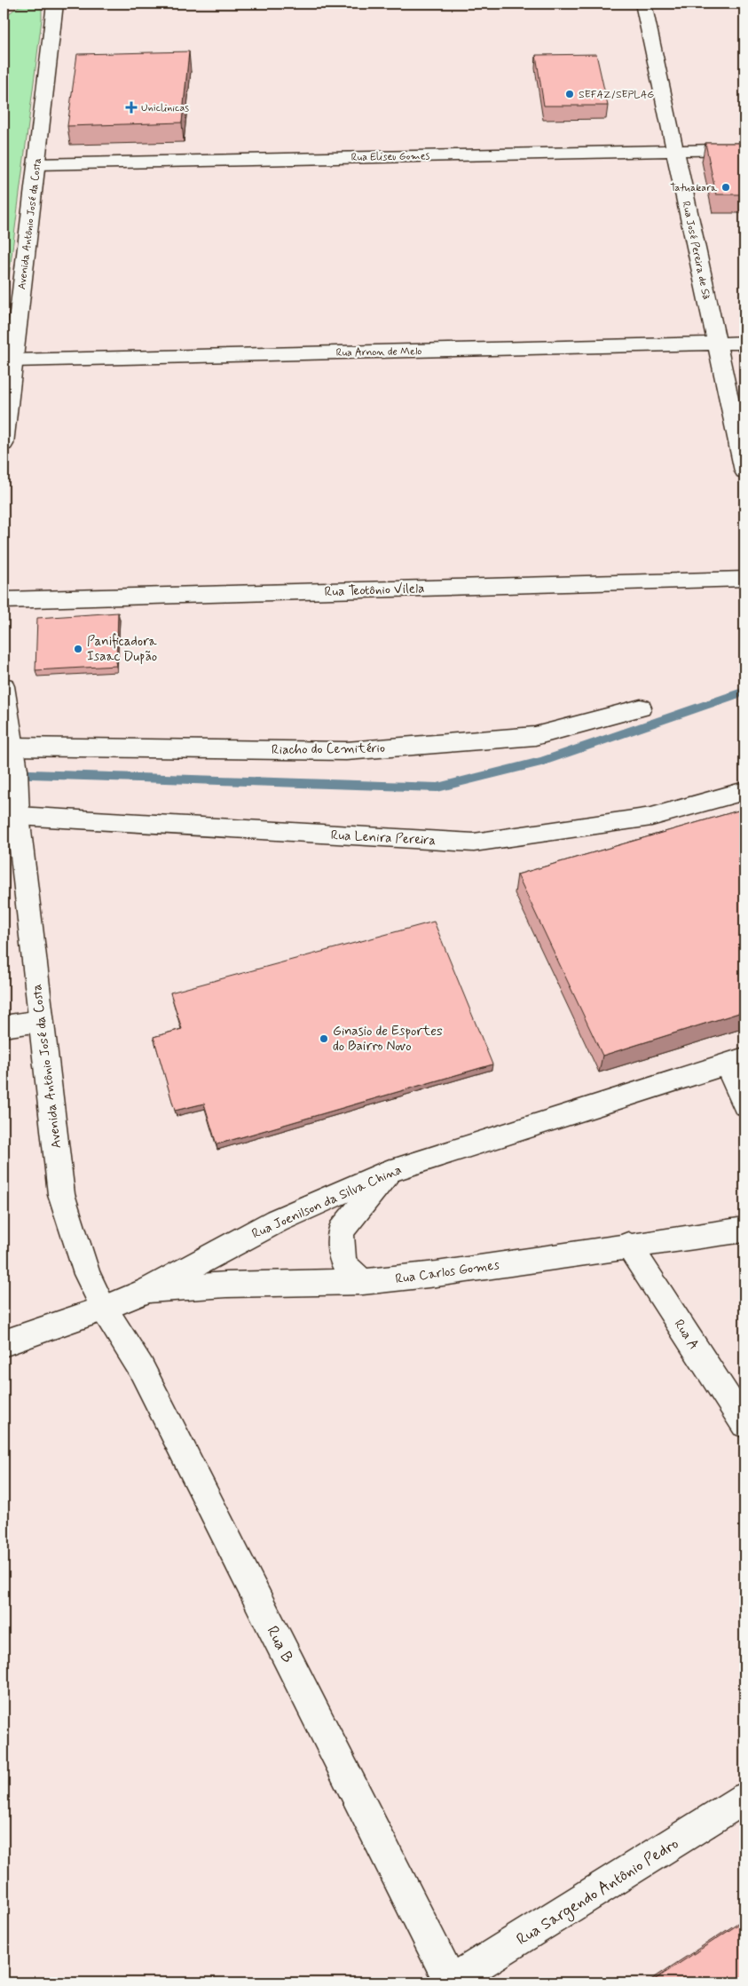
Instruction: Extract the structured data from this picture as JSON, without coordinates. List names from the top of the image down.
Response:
{
  "streets": {
    "street": [
      "Rua Eliseu Gomes",
      "Avenida Antônio José da Costa",
      "Rua José Pereira de Sà",
      "Rua Arnon de Melo",
      "Rua Teotônio Vilela",
      "Riacho do Cemitério",
      "Rua Lenira Pereira",
      "Rua Joenilson da Silva China",
      "Rua Carlos Gomes",
      "Rua A",
      "Rua B",
      "Rua Sargendo Antônio Pedro"
    ]
  },
  "crossings": [
    ["Rua Eliseu Gomes", "Avenida Antônio José da Costa"],
    ["Rua Eliseu Gomes", "Rua José Pereira de Sà"],
    ["Avenida Antônio José da Costa", "Rua Arnon de Melo"],
    ["Avenida Antônio José da Costa", "Riacho do Cemitério"],
    ["Avenida Antônio José da Costa", "Rua Lenira Pereira"],
    ["Avenida Antônio José da Costa", "Rua Joenilson da Silva China"],
    ["Avenida Antônio José da Costa", "Rua B"],
    ["Rua José Pereira de Sà", "Rua Arnon de Melo"],
    ["Rua Joenilson da Silva China", "Rua Carlos Gomes"],
    ["Rua Joenilson da Silva China", "Rua B"],
    ["Rua Carlos Gomes", "Rua A"],
    ["Rua B", "Rua Sargendo Antônio Pedro"]
  ],
  "places": {
    "other": [
      "SEFAZ/SEPLAG",
      "Tatuakara",
      "Panificadora Isaac Dupão",
      "Ginasio de Esportes do Bairro Novo"
    ],
    "health": ["Uniclinicas"]
  }
}
